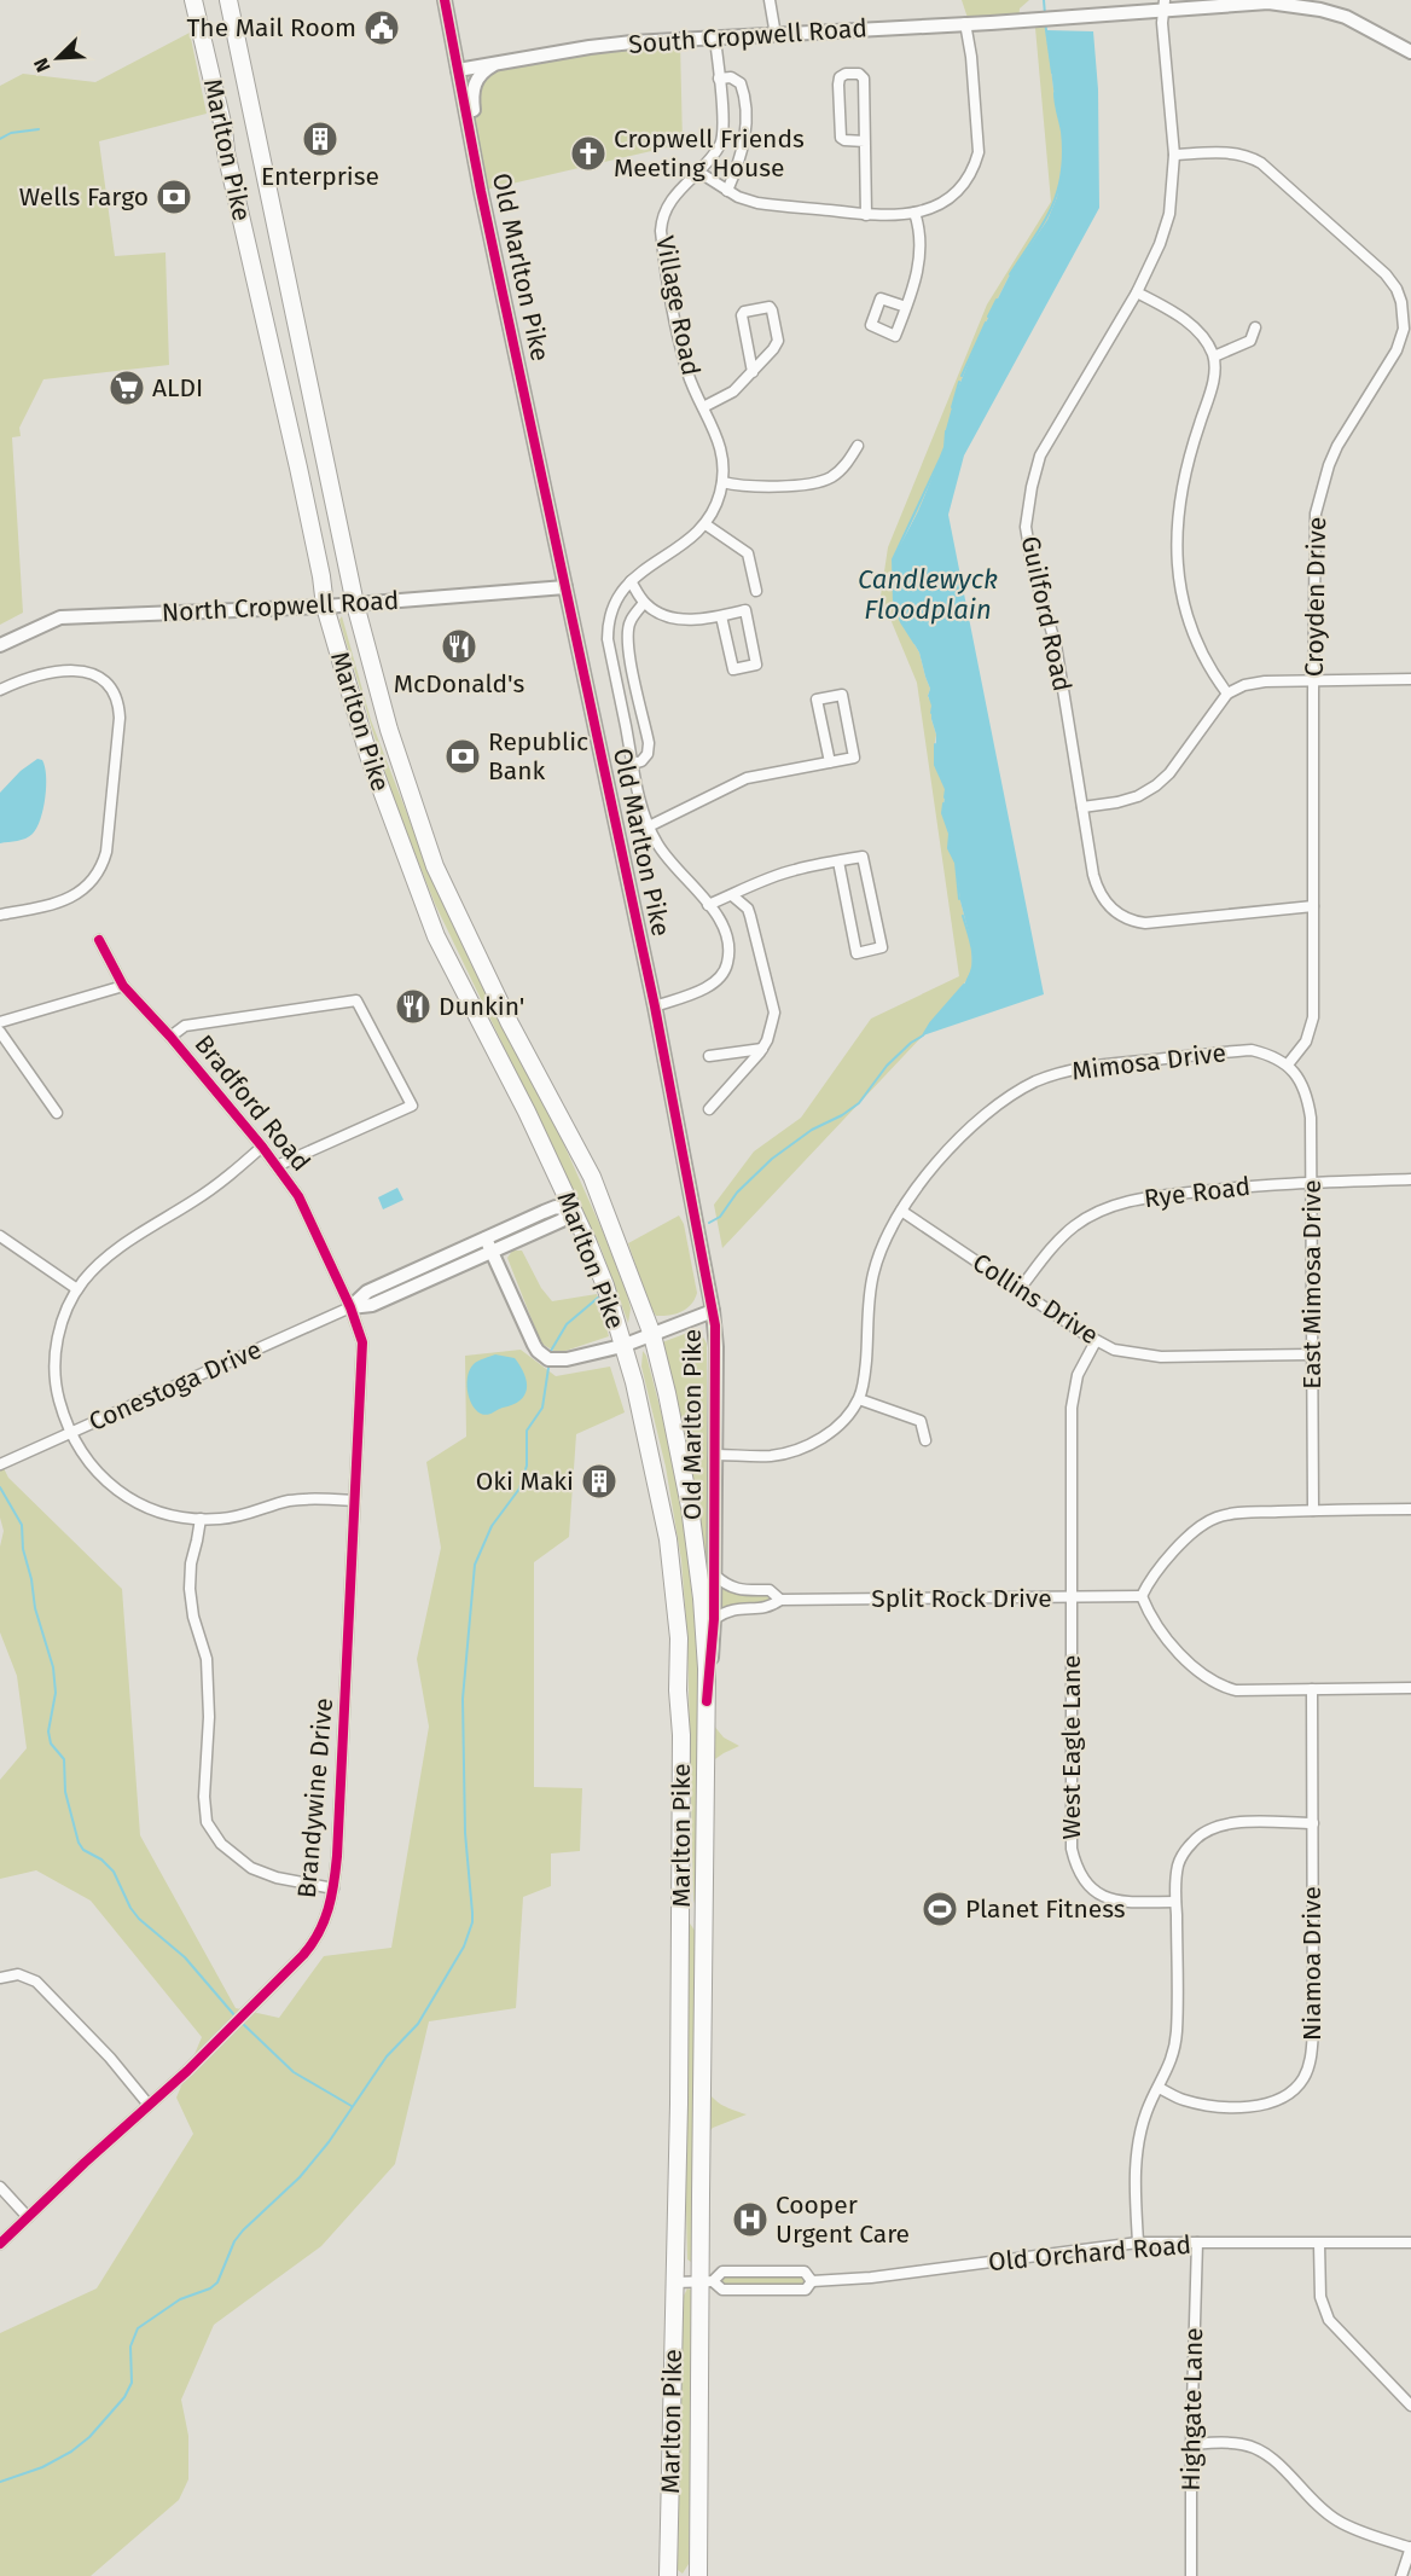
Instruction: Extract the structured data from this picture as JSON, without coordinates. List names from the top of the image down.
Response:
{
  "streets": {
    "highway": ["Marlton Pike"],
    "street": [
      "South Cropwell Road",
      "Old Marlton Pike",
      "Village Road",
      "Croyden Drive",
      "North Cropwell Road",
      "Guilford Road",
      "Mimosa Drive",
      "Bradford Road",
      "Rye Road",
      "East Mimosa Drive",
      "Collins Drive",
      "Conestoga Drive",
      "Split Rock Drive",
      "West Eagle Lane",
      "Brandywine Drive",
      "Niamoa Drive",
      "Old Orchard Road",
      "Highgate Lane"
    ]
  },
  "crossings": [
    ["South Cropwell Road", "Old Marlton Pike"],
    ["South Cropwell Road", "Village Road"],
    ["South Cropwell Road", "Guilford Road"],
    ["Marlton Pike", "Old Marlton Pike"],
    ["Marlton Pike", "North Cropwell Road"],
    ["Marlton Pike", "Conestoga Drive"],
    ["Marlton Pike", "Old Orchard Road"],
    ["Old Marlton Pike", "Village Road"],
    ["Old Marlton Pike", "North Cropwell Road"],
    ["Old Marlton Pike", "Mimosa Drive"],
    ["Old Marlton Pike", "Split Rock Drive"],
    ["Croyden Drive", "Guilford Road"],
    ["Croyden Drive", "Mimosa Drive"],
    ["Croyden Drive", "East Mimosa Drive"],
    ["Mimosa Drive", "East Mimosa Drive"],
    ["Mimosa Drive", "Collins Drive"],
    ["Bradford Road", "Conestoga Drive"],
    ["Bradford Road", "Brandywine Drive"],
    ["Rye Road", "East Mimosa Drive"],
    ["Rye Road", "Collins Drive"],
    ["East Mimosa Drive", "Collins Drive"],
    ["Collins Drive", "West Eagle Lane"],
    ["Conestoga Drive", "Brandywine Drive"],
    ["Split Rock Drive", "West Eagle Lane"],
    ["Old Orchard Road", "Highgate Lane"]
  ],
  "water": ["Candlewyck Floodplain"],
  "places": {
    "public building": ["The Mail Room"],
    "building": ["Enterprise", "Oki Maki"],
    "church": ["Cropwell Friends Meeting House"],
    "bank": ["Wells Fargo", "Republic Bank"],
    "supermarket": ["ALDI"],
    "restaurant": ["McDonald's", "Dunkin'"],
    "sports": ["Planet Fitness"],
    "hospital": ["Cooper Urgent Care"]
  },
  "north": "bottom left"
}
